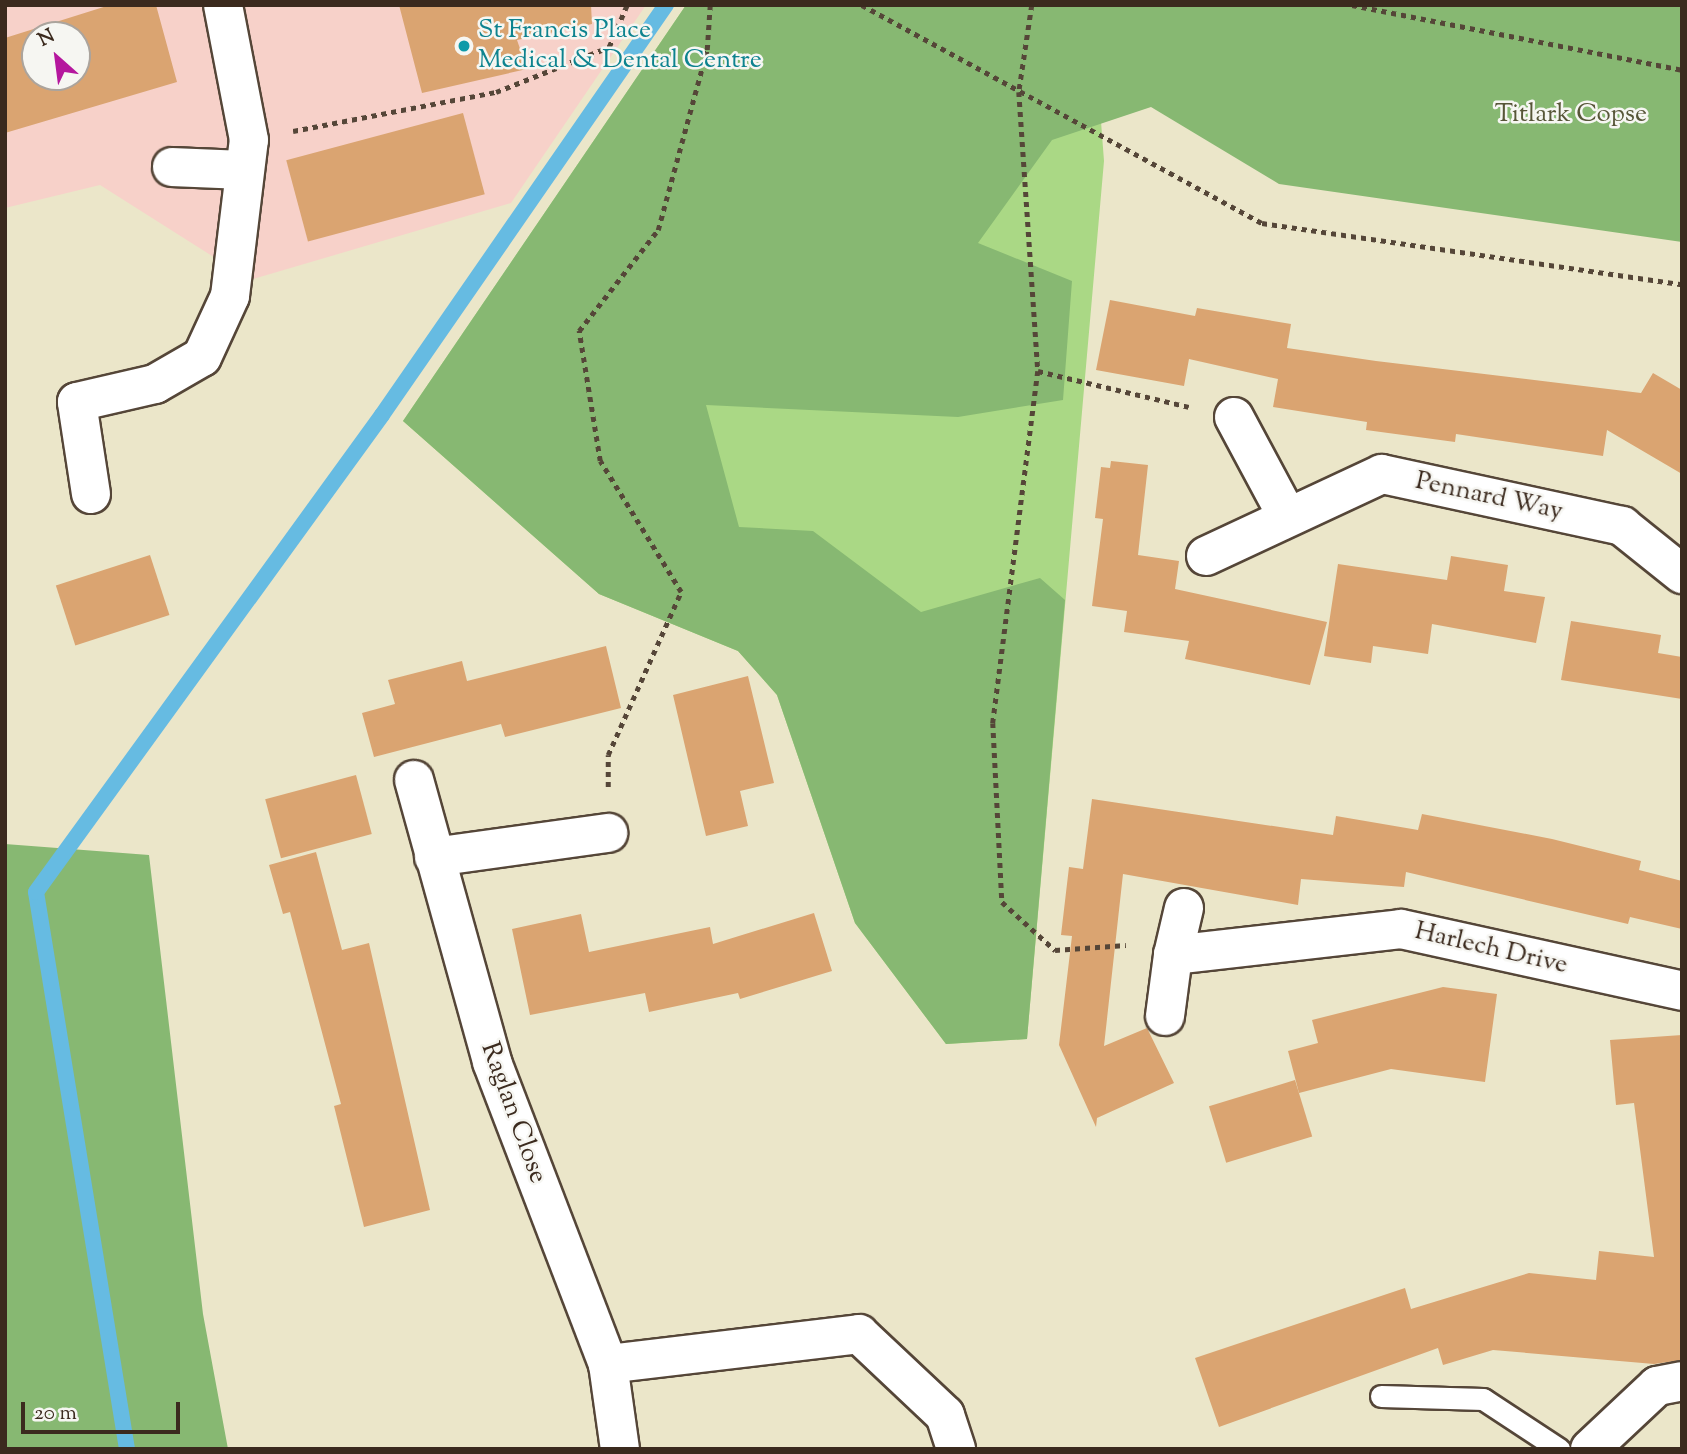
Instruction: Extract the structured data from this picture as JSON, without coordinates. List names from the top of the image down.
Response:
{
  "streets": {
    "street": ["Pennard Way", "Harlech Drive", "Raglan Close"]
  },
  "parks": ["Titlark Copse"],
  "places": ["St Francis Place Medical & Dental Centre"],
  "scale_bar": "20 m",
  "north": "top left"
}
